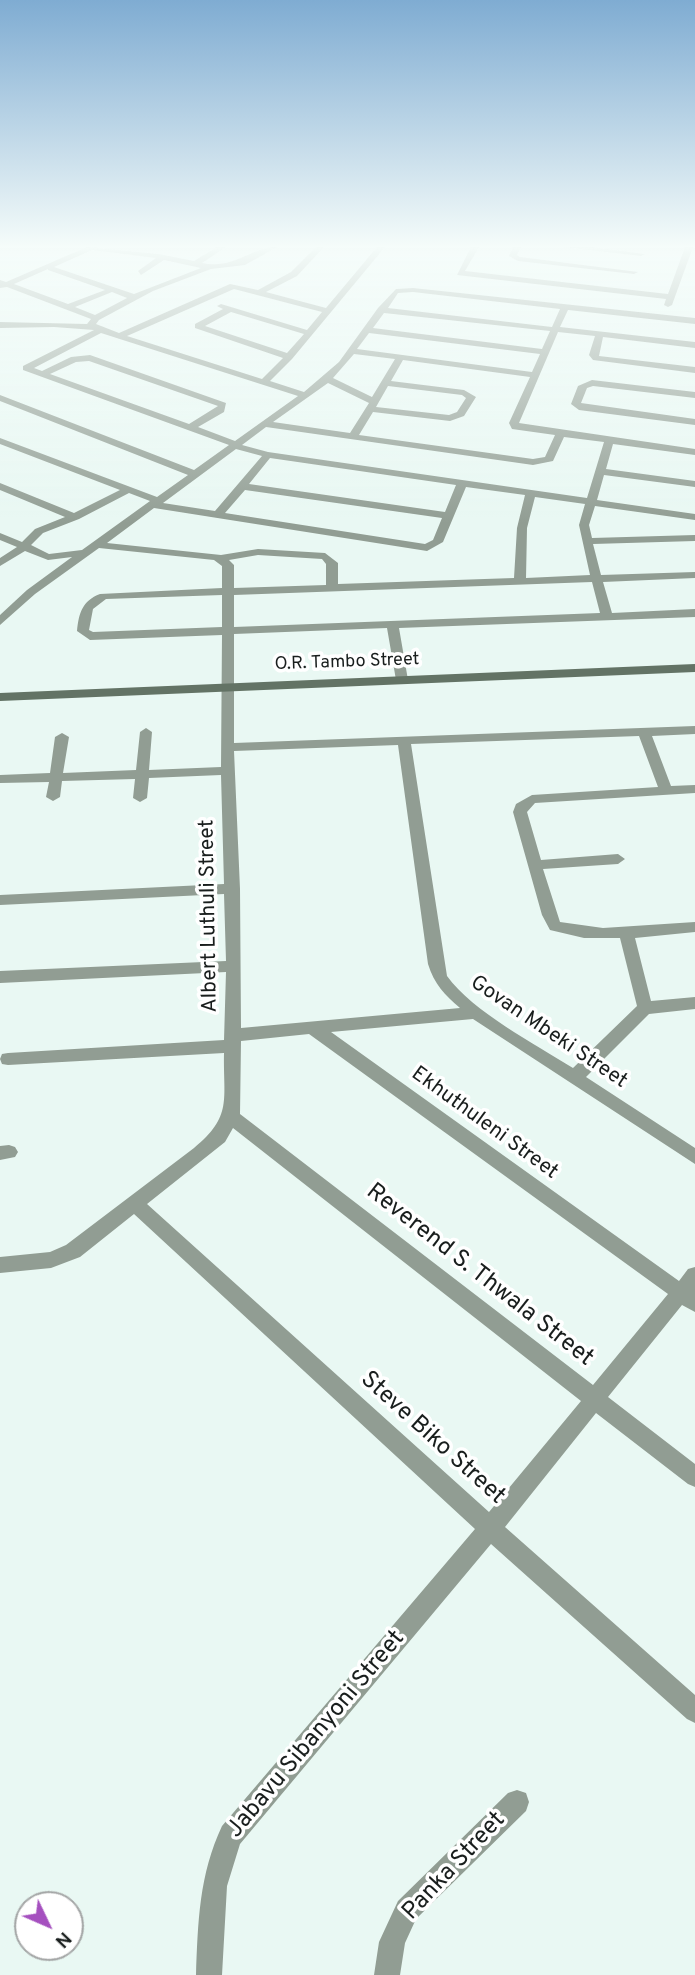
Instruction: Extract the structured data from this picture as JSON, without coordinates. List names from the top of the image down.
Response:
{
  "streets": {
    "street": [
      "O.R. Tambo Street",
      "Albert Luthuli Street",
      "Govan Mbeki Street",
      "Ekhuthuleni Street",
      "Reverend S. Thwala Street",
      "Steve Biko Street",
      "Jabavu Sibanyoni Street",
      "Panka Street"
    ]
  },
  "crossings": [
    ["O.R. Tambo Street", "Albert Luthuli Street"],
    ["Albert Luthuli Street", "Reverend S. Thwala Street"],
    ["Ekhuthuleni Street", "Jabavu Sibanyoni Street"],
    ["Reverend S. Thwala Street", "Jabavu Sibanyoni Street"],
    ["Steve Biko Street", "Jabavu Sibanyoni Street"]
  ],
  "north": "bottom right"
}
